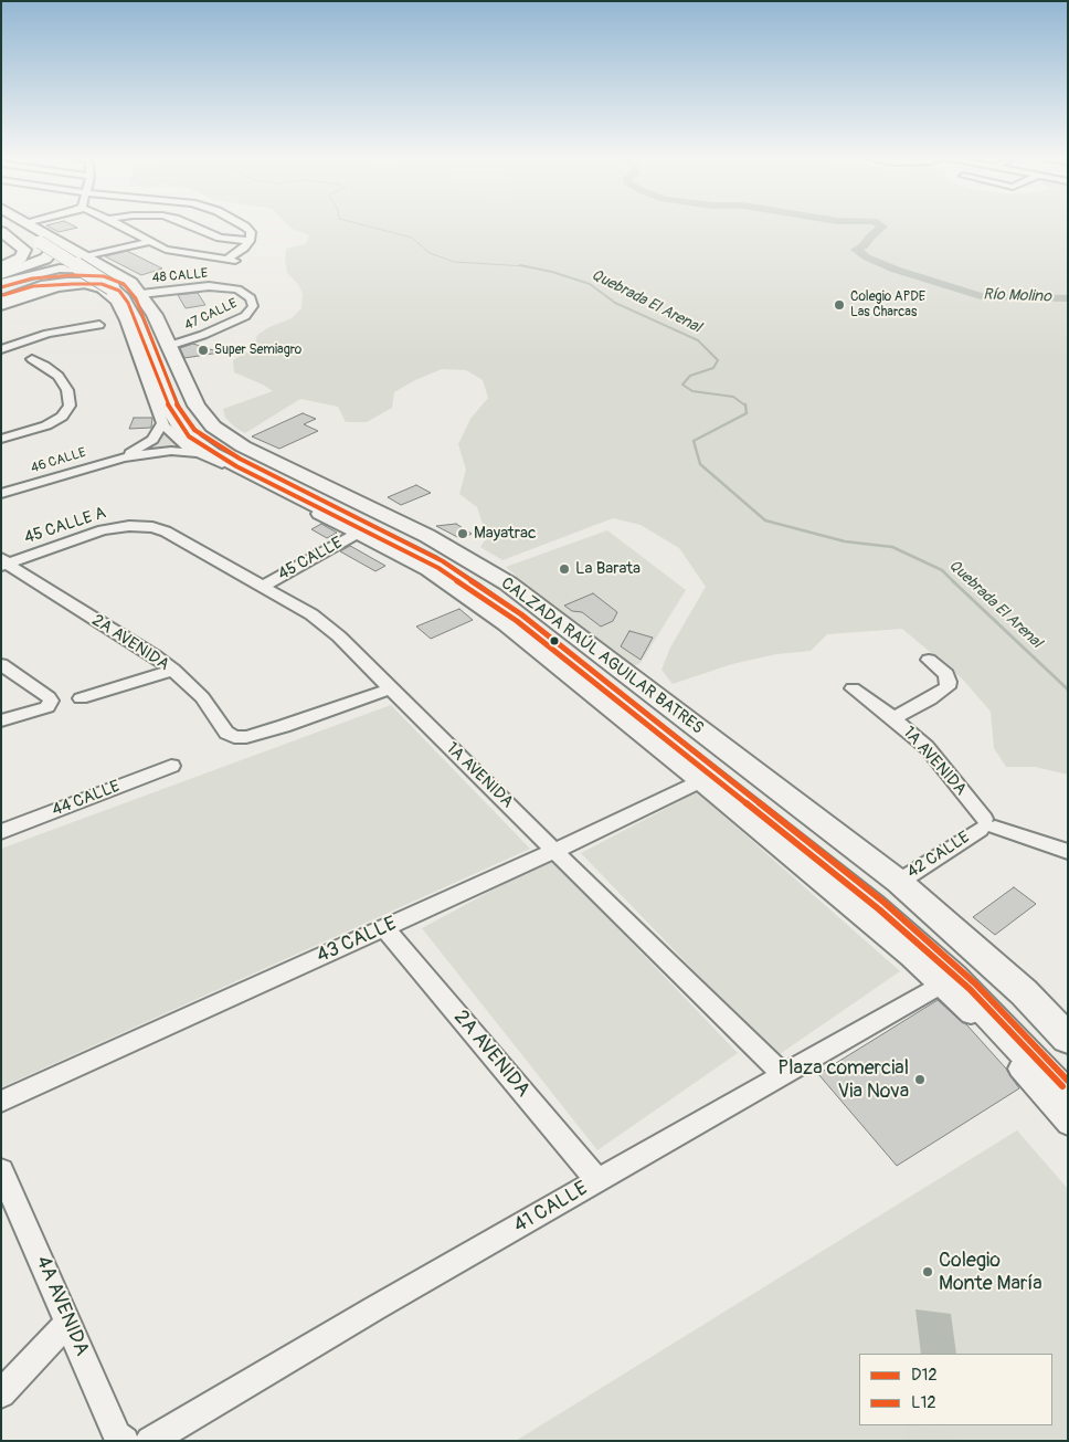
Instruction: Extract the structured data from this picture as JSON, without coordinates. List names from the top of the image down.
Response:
{
  "streets": {
    "highway": ["CALZADA RAÚL AGUILAR BATRES"],
    "street": [
      "48 CALLE",
      "47 CALLE",
      "46 CALLE",
      "45 CALLE A",
      "45 CALLE",
      "2A AVENIDA",
      "1A AVENIDA",
      "44 CALLE",
      "42 CALLE",
      "43 CALLE",
      "41 CALLE",
      "4A AVENIDA"
    ]
  },
  "crossings": [
    ["48 CALLE", "47 CALLE"],
    ["48 CALLE", "CALZADA RAÚL AGUILAR BATRES"],
    ["47 CALLE", "CALZADA RAÚL AGUILAR BATRES"],
    ["46 CALLE", "CALZADA RAÚL AGUILAR BATRES"],
    ["45 CALLE A", "2A AVENIDA"],
    ["45 CALLE A", "1A AVENIDA"],
    ["45 CALLE", "1A AVENIDA"],
    ["2A AVENIDA", "1A AVENIDA"],
    ["2A AVENIDA", "43 CALLE"],
    ["2A AVENIDA", "41 CALLE"],
    ["CALZADA RAÚL AGUILAR BATRES", "42 CALLE"],
    ["CALZADA RAÚL AGUILAR BATRES", "43 CALLE"],
    ["CALZADA RAÚL AGUILAR BATRES", "41 CALLE"],
    ["1A AVENIDA", "42 CALLE"],
    ["1A AVENIDA", "43 CALLE"],
    ["1A AVENIDA", "41 CALLE"]
  ],
  "water": ["Río Molino", "Quebrada El Arenal"],
  "places": [
    "Colegio APDE Las Charcas",
    "Super Semiagro",
    "Mayatrac",
    "La Barata",
    "Plaza comercial Via Nova",
    "Colegio Monte María"
  ],
  "lines": ["transit line D12", "transit line L12"],
  "legend": ["D12", "L12"]
}
